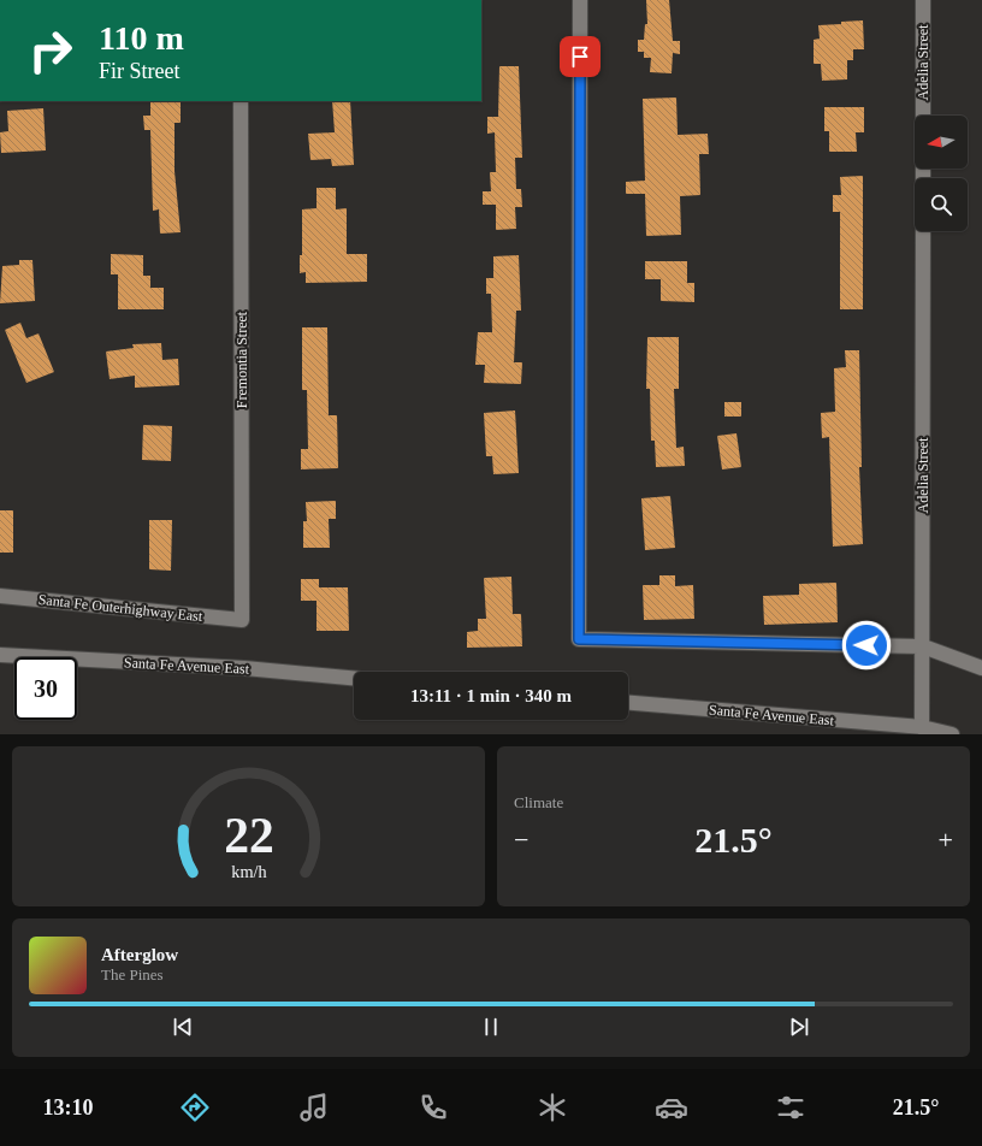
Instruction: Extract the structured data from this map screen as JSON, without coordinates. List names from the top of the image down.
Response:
{
  "streets": {
    "street": [
      "Adelia Street",
      "Fremontia Street",
      "Santa Fe Outerhighway East",
      "Santa Fe Avenue East"
    ]
  },
  "crossings": [
    ["Adelia Street", "Santa Fe Avenue East"],
    ["Fremontia Street", "Santa Fe Outerhighway East"]
  ],
  "north": "left",
  "page": {
    "turn": ["110 m", "Fir Street"],
    "limit": "30",
    "trip": "13:11 · 1 min · 340 m",
    "tile": "Climate",
    "heat": ["−", "21.5°", "+"],
    "song": ["Afterglow", "The Pines"],
    "tabs": ["13:10", "21.5°"],
    "gauge": ["22", "km/h"]
  }
}
